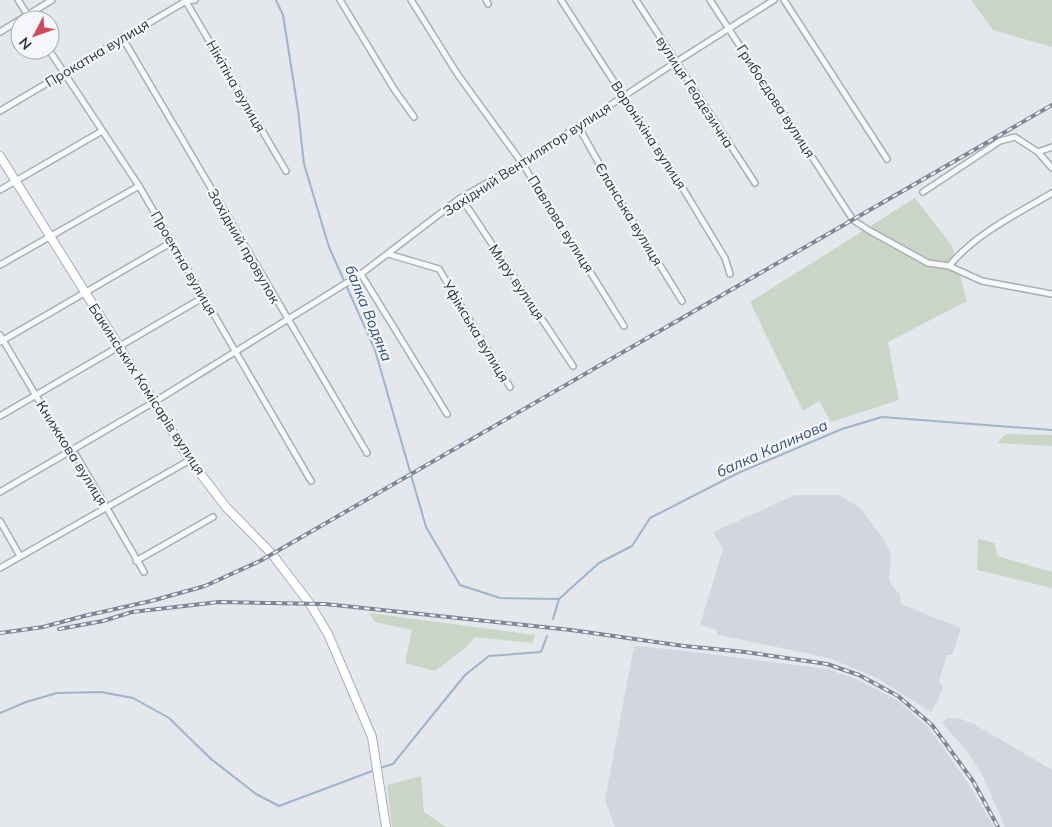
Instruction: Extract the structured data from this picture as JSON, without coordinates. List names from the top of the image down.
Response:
{
  "streets": {
    "street": [
      "Прокатна вулиця",
      "Нікітіна вулиця",
      "вулиця Геодезична",
      "Грибоєдова вулиця",
      "Вороніхіна вулиця",
      "Західний Вентилятор вулиця",
      "Єланська вулиця",
      "Павлова вулиця",
      "Західний провулок",
      "Проектна вулиця",
      "Миру вулиця",
      "Уфімська вулиця",
      "Бакинських Комісарів вулиця",
      "Книжкова вулиця"
    ]
  },
  "crossings": [
    ["Прокатна вулиця", "Нікітіна вулиця"],
    ["Прокатна вулиця", "Західний провулок"],
    ["Прокатна вулиця", "Проектна вулиця"],
    ["вулиця Геодезична", "Західний Вентилятор вулиця"],
    ["Грибоєдова вулиця", "Західний Вентилятор вулиця"],
    ["Вороніхіна вулиця", "Західний Вентилятор вулиця"],
    ["Західний Вентилятор вулиця", "Єланська вулиця"],
    ["Західний Вентилятор вулиця", "Павлова вулиця"],
    ["Західний Вентилятор вулиця", "Західний провулок"],
    ["Західний Вентилятор вулиця", "Проектна вулиця"],
    ["Західний Вентилятор вулиця", "Миру вулиця"],
    ["Західний Вентилятор вулиця", "Уфімська вулиця"],
    ["Західний Вентилятор вулиця", "Бакинських Комісарів вулиця"],
    ["Західний Вентилятор вулиця", "Книжкова вулиця"]
  ],
  "water": ["балка Водяна", "балка Калинова"],
  "north": "bottom left"
}
